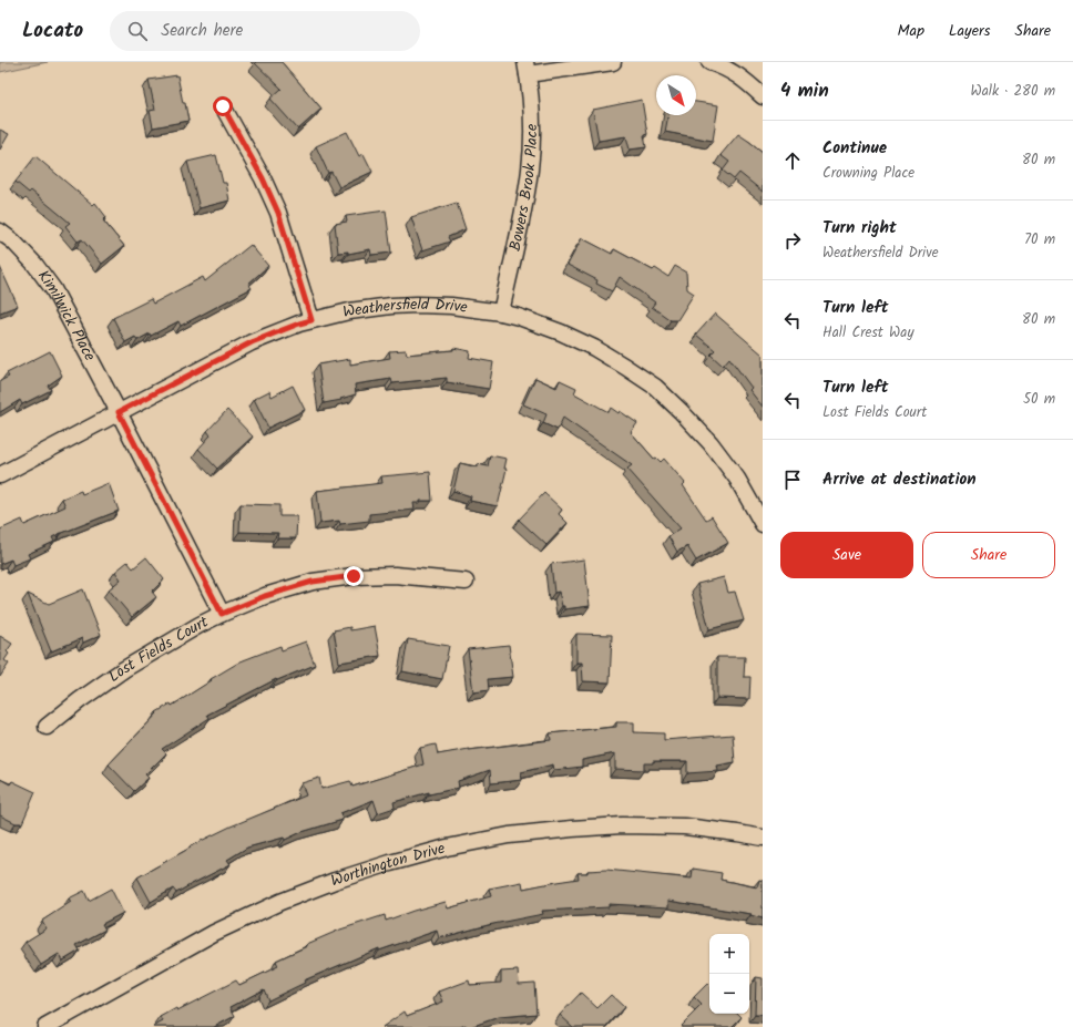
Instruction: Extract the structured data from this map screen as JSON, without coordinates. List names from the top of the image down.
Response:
{
  "streets": {
    "street": [
      "Bowers Brook Place",
      "Weathersfield Drive",
      "Kimilwick Place",
      "Lost Fields Court",
      "Worthington Drive"
    ]
  },
  "crossings": [
    ["Bowers Brook Place", "Weathersfield Drive"],
    ["Weathersfield Drive", "Kimilwick Place"],
    ["Kimilwick Place", "Lost Fields Court"]
  ],
  "north": "bottom right",
  "page": {
    "header": "Locato",
    "search": "Search here",
    "nav": ["Map", "Layers", "Share"],
    "heading": ["4 min", "Walk · 280 m"],
    "list": [
      ["Continue", "Crowning Place", "80 m"],
      ["Turn right", "Weathersfield Drive", "70 m"],
      ["Turn left", "Hall Crest Way", "80 m"],
      ["Turn left", "Lost Fields Court", "50 m"],
      "Arrive at destination"
    ],
    "buttons": ["Save", "Share"],
    "map_buttons": ["+", "−"]
  }
}
